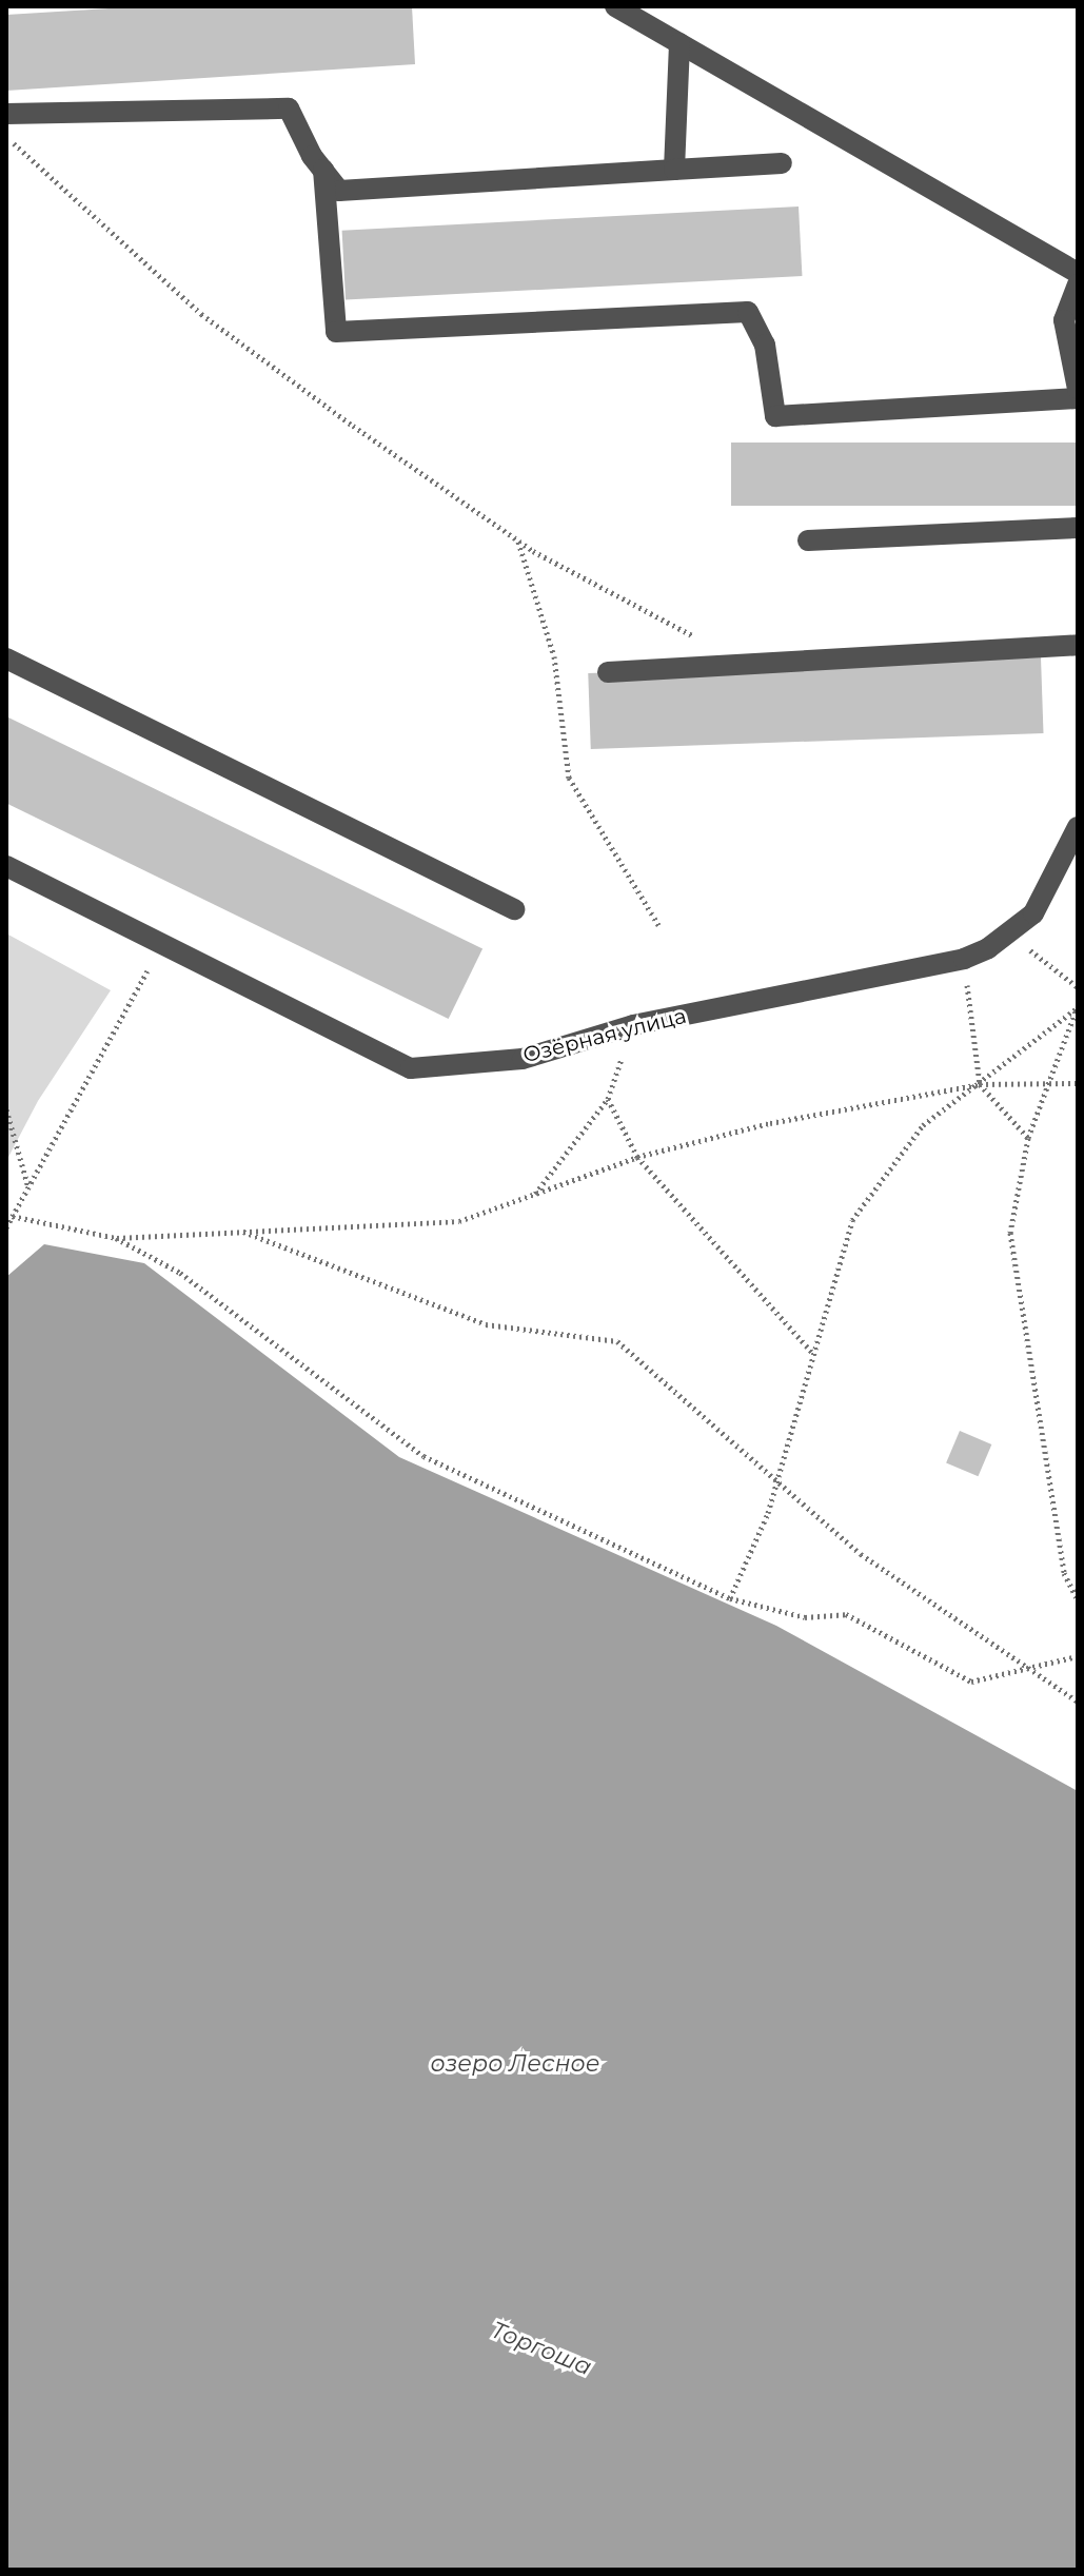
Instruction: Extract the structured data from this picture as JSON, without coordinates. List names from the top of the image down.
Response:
{
  "streets": {
    "street": ["Озёрная улица"]
  },
  "water": ["озеро Лесное", "Торгоша"]
}
